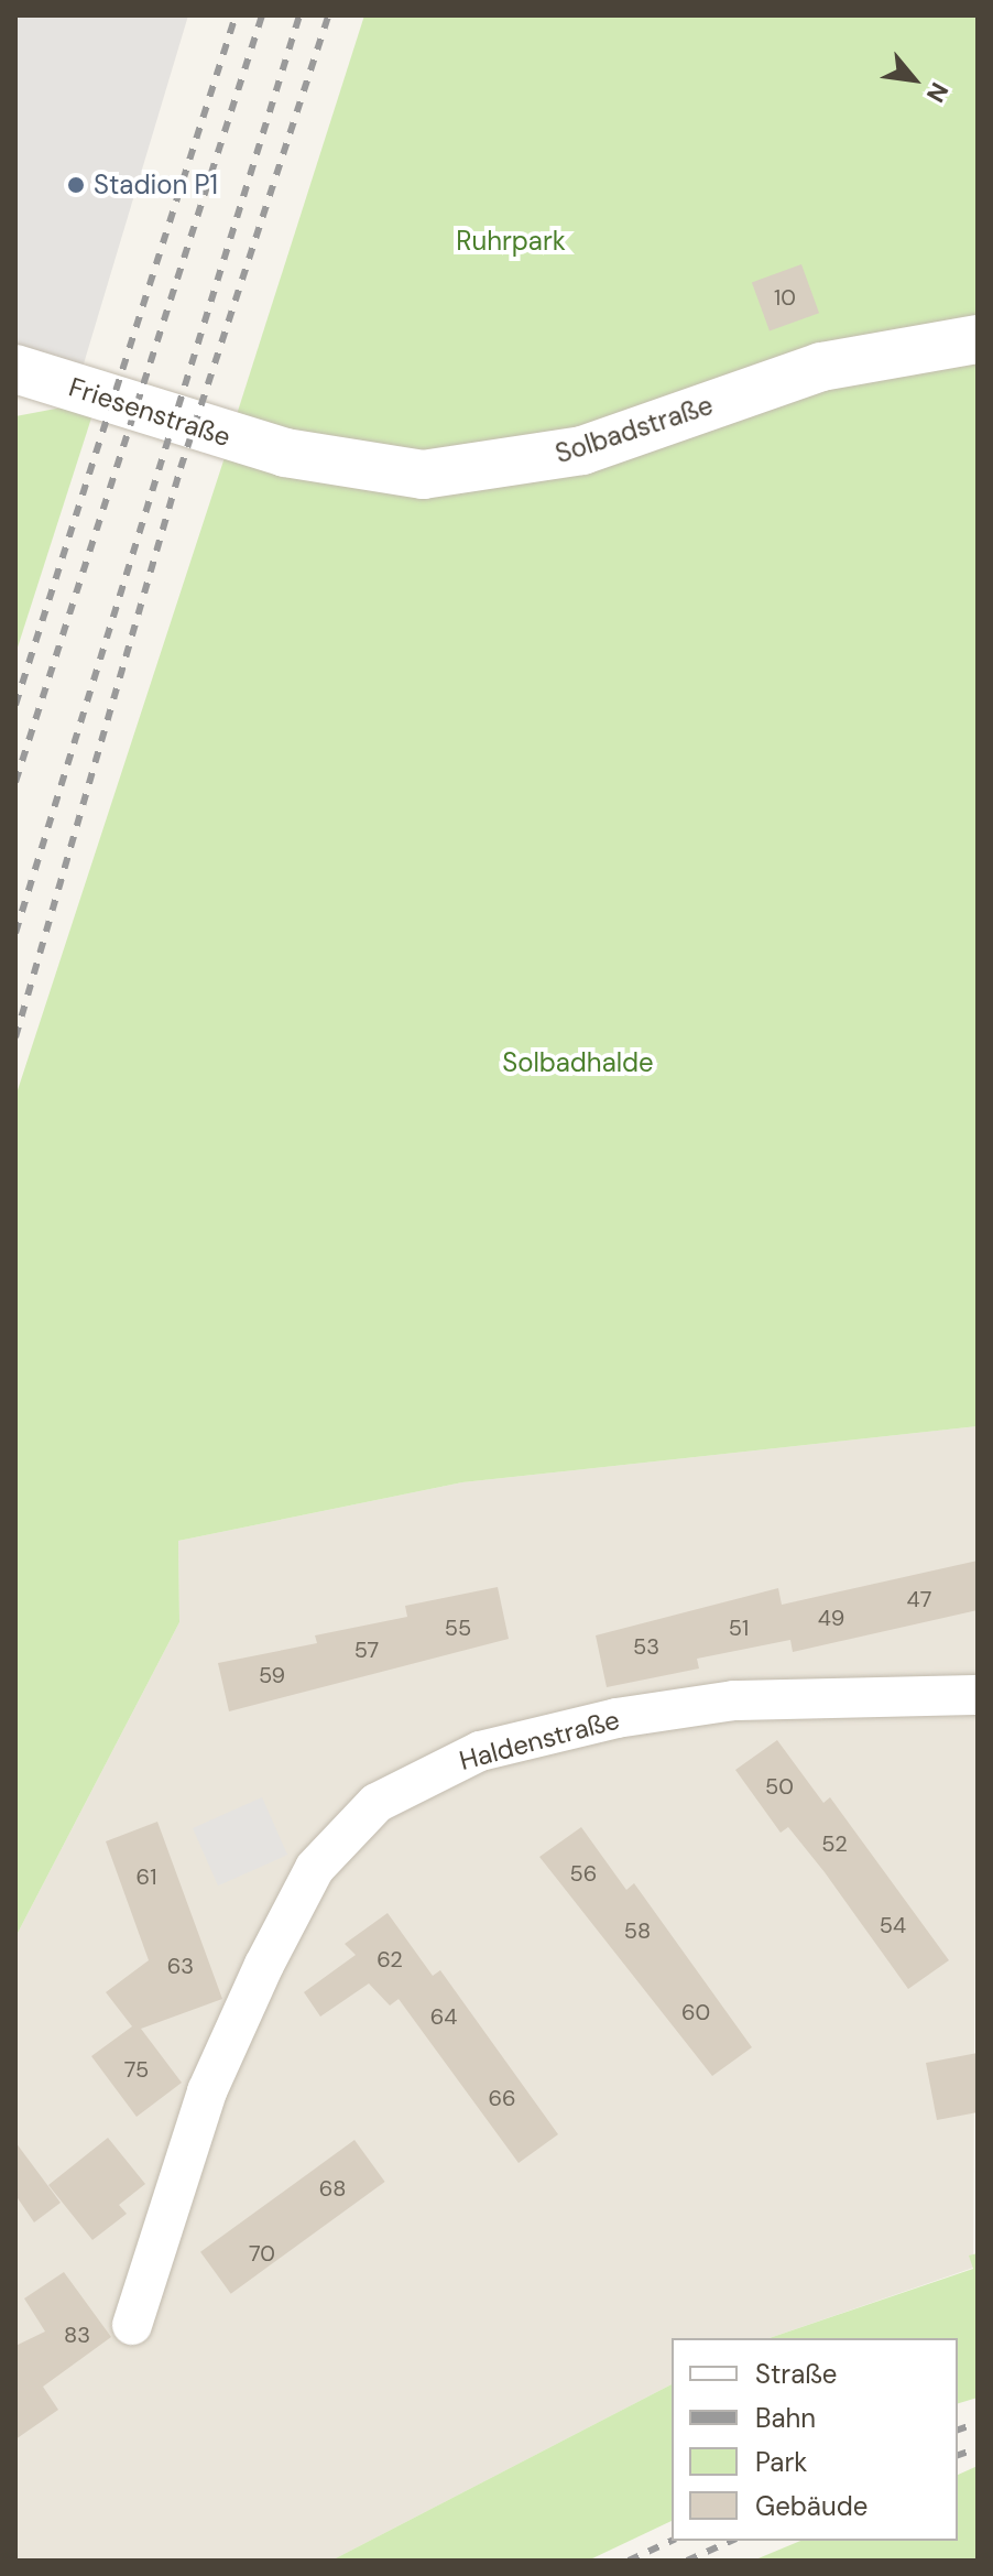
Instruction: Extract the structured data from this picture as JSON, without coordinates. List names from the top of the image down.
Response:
{
  "streets": {
    "street": ["Friesenstraße", "Solbadstraße", "Haldenstraße"]
  },
  "crossings": [
    ["Friesenstraße", "Solbadstraße"]
  ],
  "parks": ["Ruhrpark", "Solbadhalde"],
  "places": ["Stadion P1"],
  "house_numbers": [
    "10",
    "47",
    "49",
    "55",
    "51",
    "53",
    "57",
    "59",
    "50",
    "52",
    "56",
    "61",
    "54",
    "58",
    "62",
    "63",
    "60",
    "64",
    "75",
    "66",
    "68",
    "70",
    "83"
  ],
  "legend": [
    "Straße",
    "Bahn",
    "Park",
    "Gebäude"
  ],
  "north": "bottom right"
}
